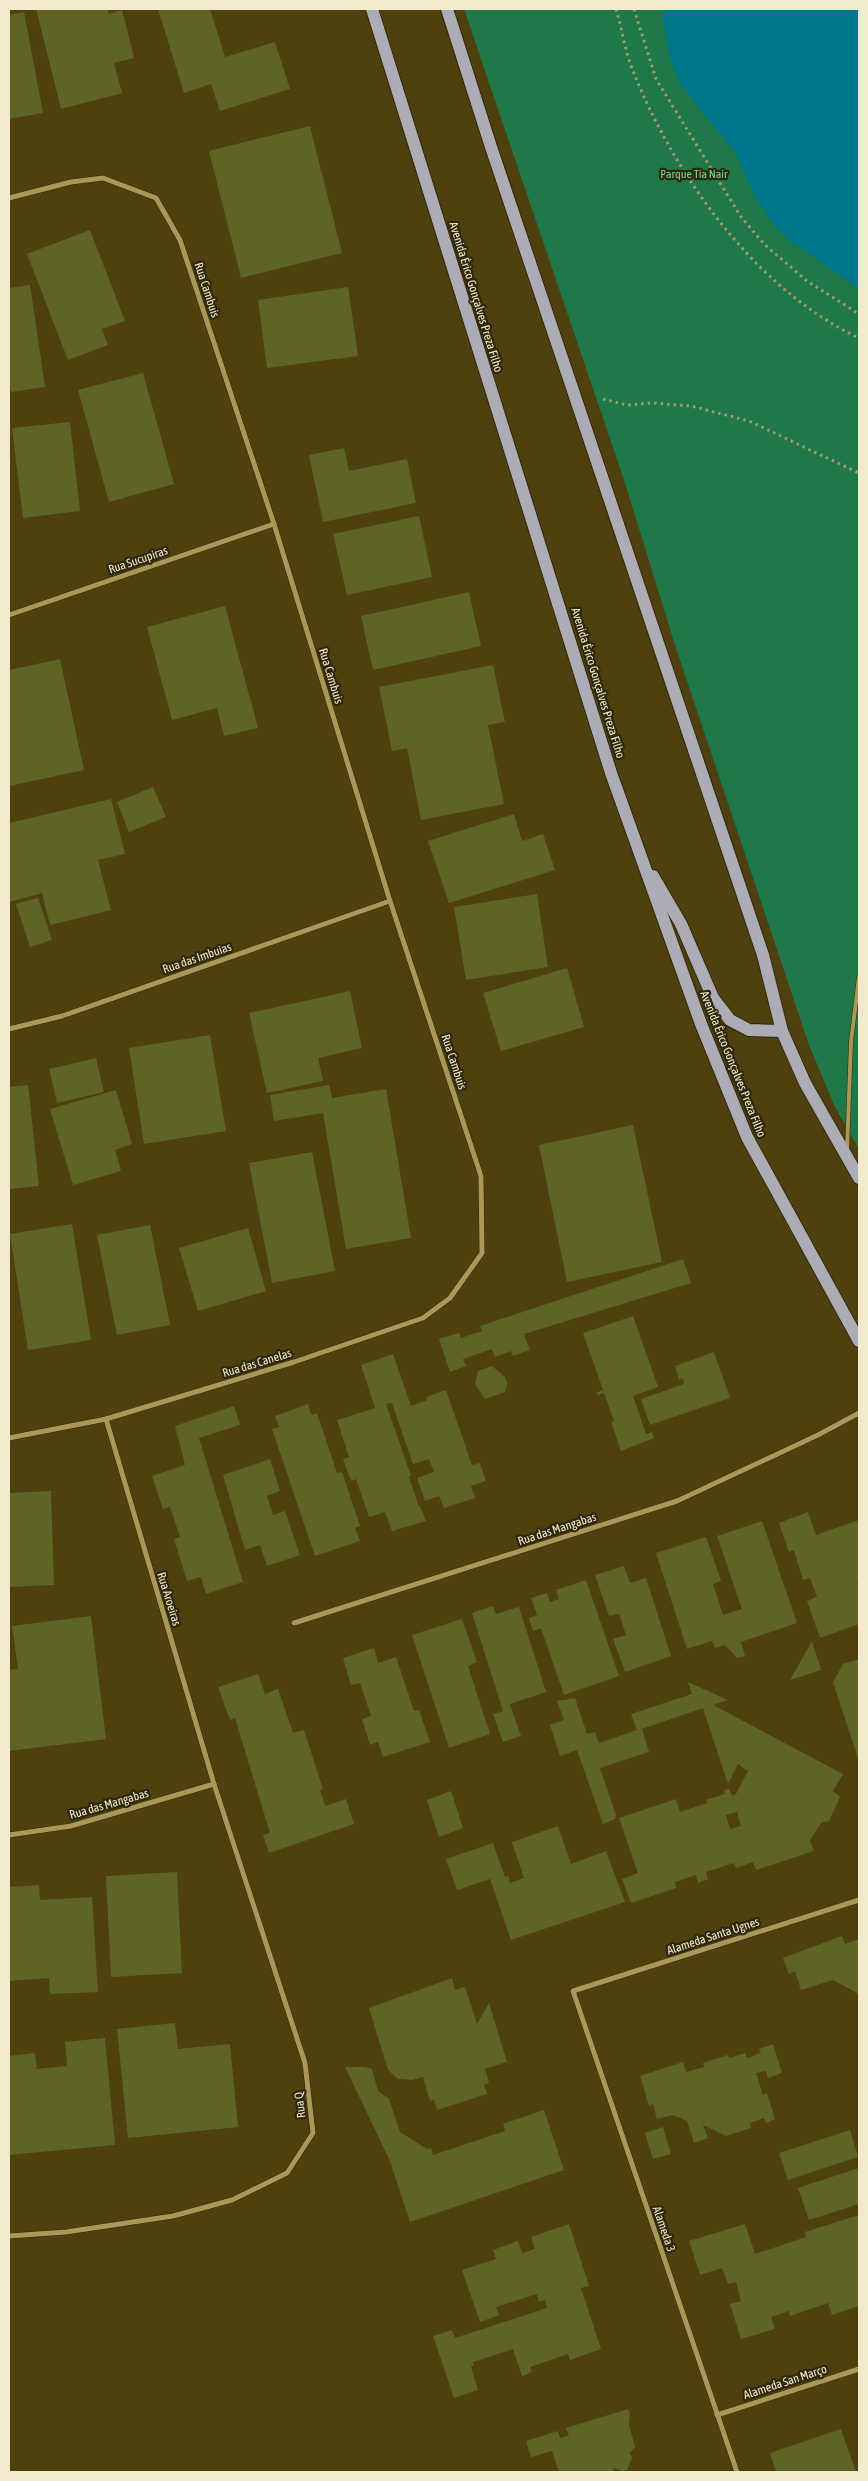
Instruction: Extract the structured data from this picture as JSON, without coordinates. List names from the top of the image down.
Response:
{
  "streets": {
    "main road": ["Avenida Érico Gonçalves Preza Filho"],
    "street": [
      "Rua Cambuis",
      "Rua Sucupiras",
      "Rua das Imbuias",
      "Rua das Canelas",
      "Rua das Mangabas",
      "Rua Aroeiras",
      "Alameda Santa Ugnes",
      "Rua Q",
      "Alameda 3",
      "Alameda San Março"
    ]
  },
  "crossings": [
    ["Rua Cambuis", "Rua Sucupiras"],
    ["Rua Cambuis", "Rua das Imbuias"],
    ["Rua Cambuis", "Rua das Canelas"],
    ["Rua das Canelas", "Rua Aroeiras"],
    ["Rua das Mangabas", "Rua Aroeiras"],
    ["Rua das Mangabas", "Rua Q"],
    ["Rua Aroeiras", "Rua Q"],
    ["Alameda Santa Ugnes", "Alameda 3"],
    ["Alameda 3", "Alameda San Março"]
  ],
  "parks": ["Parque Tia Nair"]
}
